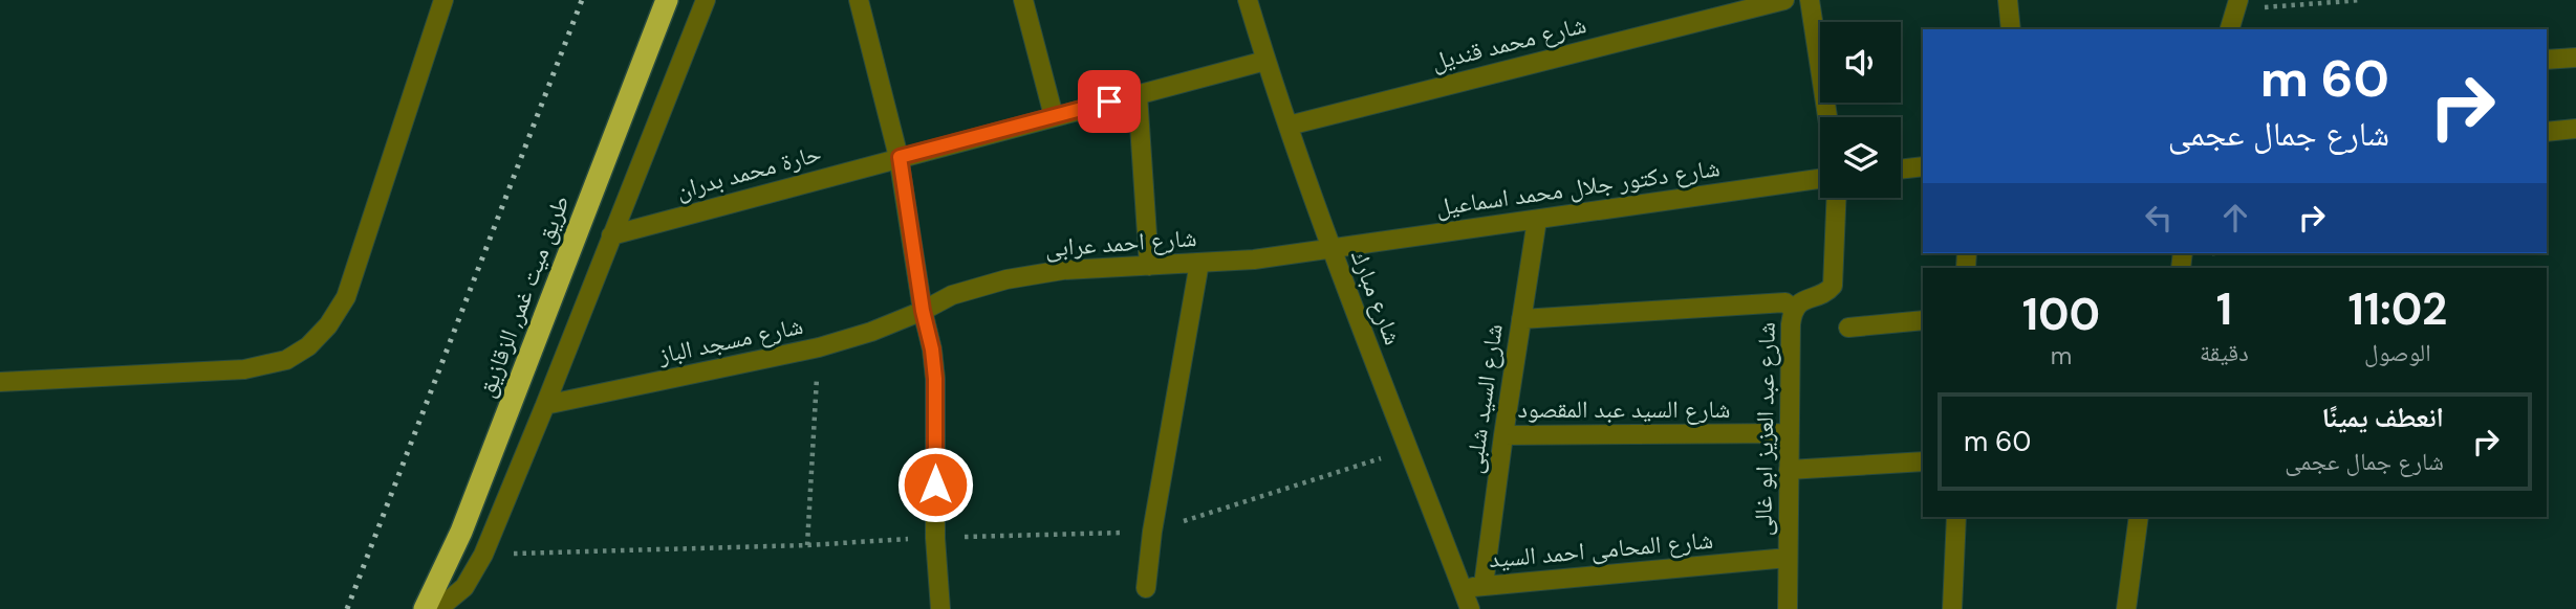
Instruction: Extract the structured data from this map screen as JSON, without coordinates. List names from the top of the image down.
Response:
{
  "streets": {
    "highway": ["طريق ميت غمر, الزقازيق"],
    "street": [
      "شارع محمد قنديل",
      "حارة محمد بدران",
      "شارع دكتور جلال محمد اسماعيل",
      "شارع احمد عرابى",
      "شارع مبارك",
      "شارع مسجد الباز",
      "شارع السيد شلبى",
      "شارع السيد عبد المقصود",
      "شارع عبد العزيز ابو غالى",
      "شارع المحامى احمد السيد"
    ]
  },
  "crossings": [
    ["شارع محمد قنديل", "شارع مبارك"],
    ["حارة محمد بدران", "شارع مبارك"],
    ["شارع دكتور جلال محمد اسماعيل", "شارع احمد عرابى"],
    ["شارع دكتور جلال محمد اسماعيل", "شارع مبارك"],
    ["شارع دكتور جلال محمد اسماعيل", "شارع السيد شلبى"],
    ["شارع احمد عرابى", "شارع مبارك"],
    ["شارع احمد عرابى", "شارع مسجد الباز"],
    ["شارع مبارك", "شارع المحامى احمد السيد"],
    ["شارع السيد شلبى", "شارع السيد عبد المقصود"],
    ["شارع السيد شلبى", "شارع المحامى احمد السيد"],
    ["شارع السيد عبد المقصود", "شارع عبد العزيز ابو غالى"],
    ["شارع عبد العزيز ابو غالى", "شارع المحامى احمد السيد"]
  ],
  "page": {
    "turn": ["60 m", "شارع جمال عجمى"],
    "eta": [
      "11:02",
      "الوصول",
      "1",
      "دقيقة",
      "100",
      "m"
    ],
    "list": [
      {
        "name": "انعطف يمينًا",
        "note": "شارع جمال عجمى",
        "value": "60 m"
      }
    ]
  }
}
